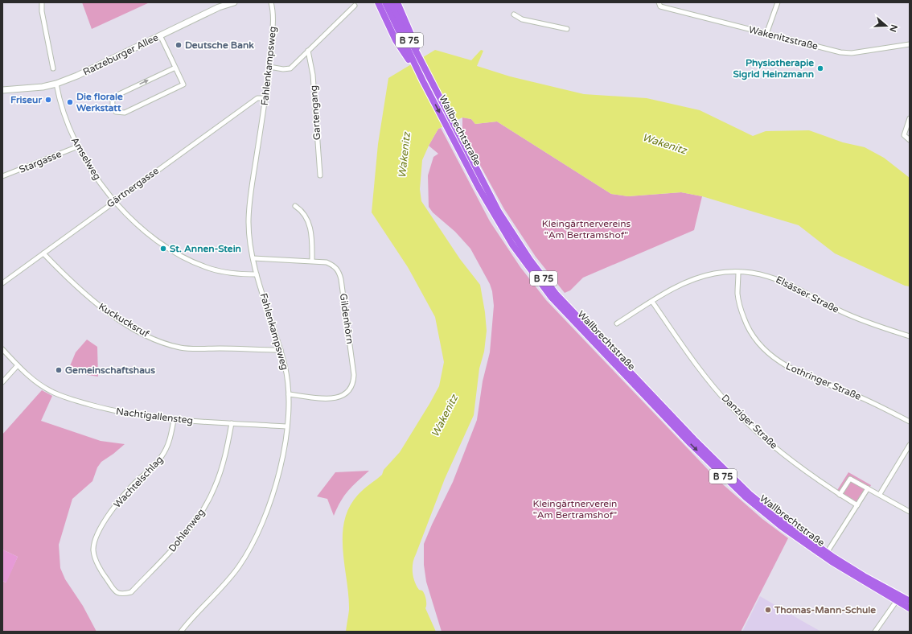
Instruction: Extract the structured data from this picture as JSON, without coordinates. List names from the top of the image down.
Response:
{
  "streets": {
    "main road": ["B 75", "Ratzeburger Allee", "Wallbrechtstraße"],
    "street": [
      "Wakenitzstraße",
      "Fahlenkampsweg",
      "Gartengang",
      "Amselweg",
      "Stargasse",
      "Gärtnergasse",
      "Elsässer Straße",
      "Gildenhörn",
      "Kuckucksruf",
      "Lothringer Straße",
      "Nachtigallensteg",
      "Danziger Straße",
      "Wachtelschlag",
      "Dohlenweg"
    ]
  },
  "crossings": [
    ["Ratzeburger Allee", "Amselweg"],
    ["Fahlenkampsweg", "Amselweg"],
    ["Fahlenkampsweg", "Gärtnergasse"],
    ["Fahlenkampsweg", "Gildenhörn"],
    ["Fahlenkampsweg", "Kuckucksruf"],
    ["Fahlenkampsweg", "Nachtigallensteg"],
    ["Amselweg", "Stargasse"],
    ["Amselweg", "Gärtnergasse"],
    ["Gärtnergasse", "Kuckucksruf"],
    ["Elsässer Straße", "Lothringer Straße"],
    ["Elsässer Straße", "Danziger Straße"],
    ["Nachtigallensteg", "Wachtelschlag"],
    ["Nachtigallensteg", "Dohlenweg"],
    ["Wachtelschlag", "Dohlenweg"]
  ],
  "water": ["Wakenitz"],
  "parks": ["Kleingärtnervereins \"Am Bertramshof\"", "Kleingärtnerverein \"Am Bertramshof\""],
  "places": [
    "Deutsche Bank",
    "Physiotherapie Sigrid Heinzmann",
    "Friseur",
    "Die florale Werkstatt",
    "St. Annen-Stein",
    "Gemeinschaftshaus",
    "Thomas-Mann-Schule"
  ],
  "north": "right"
}
